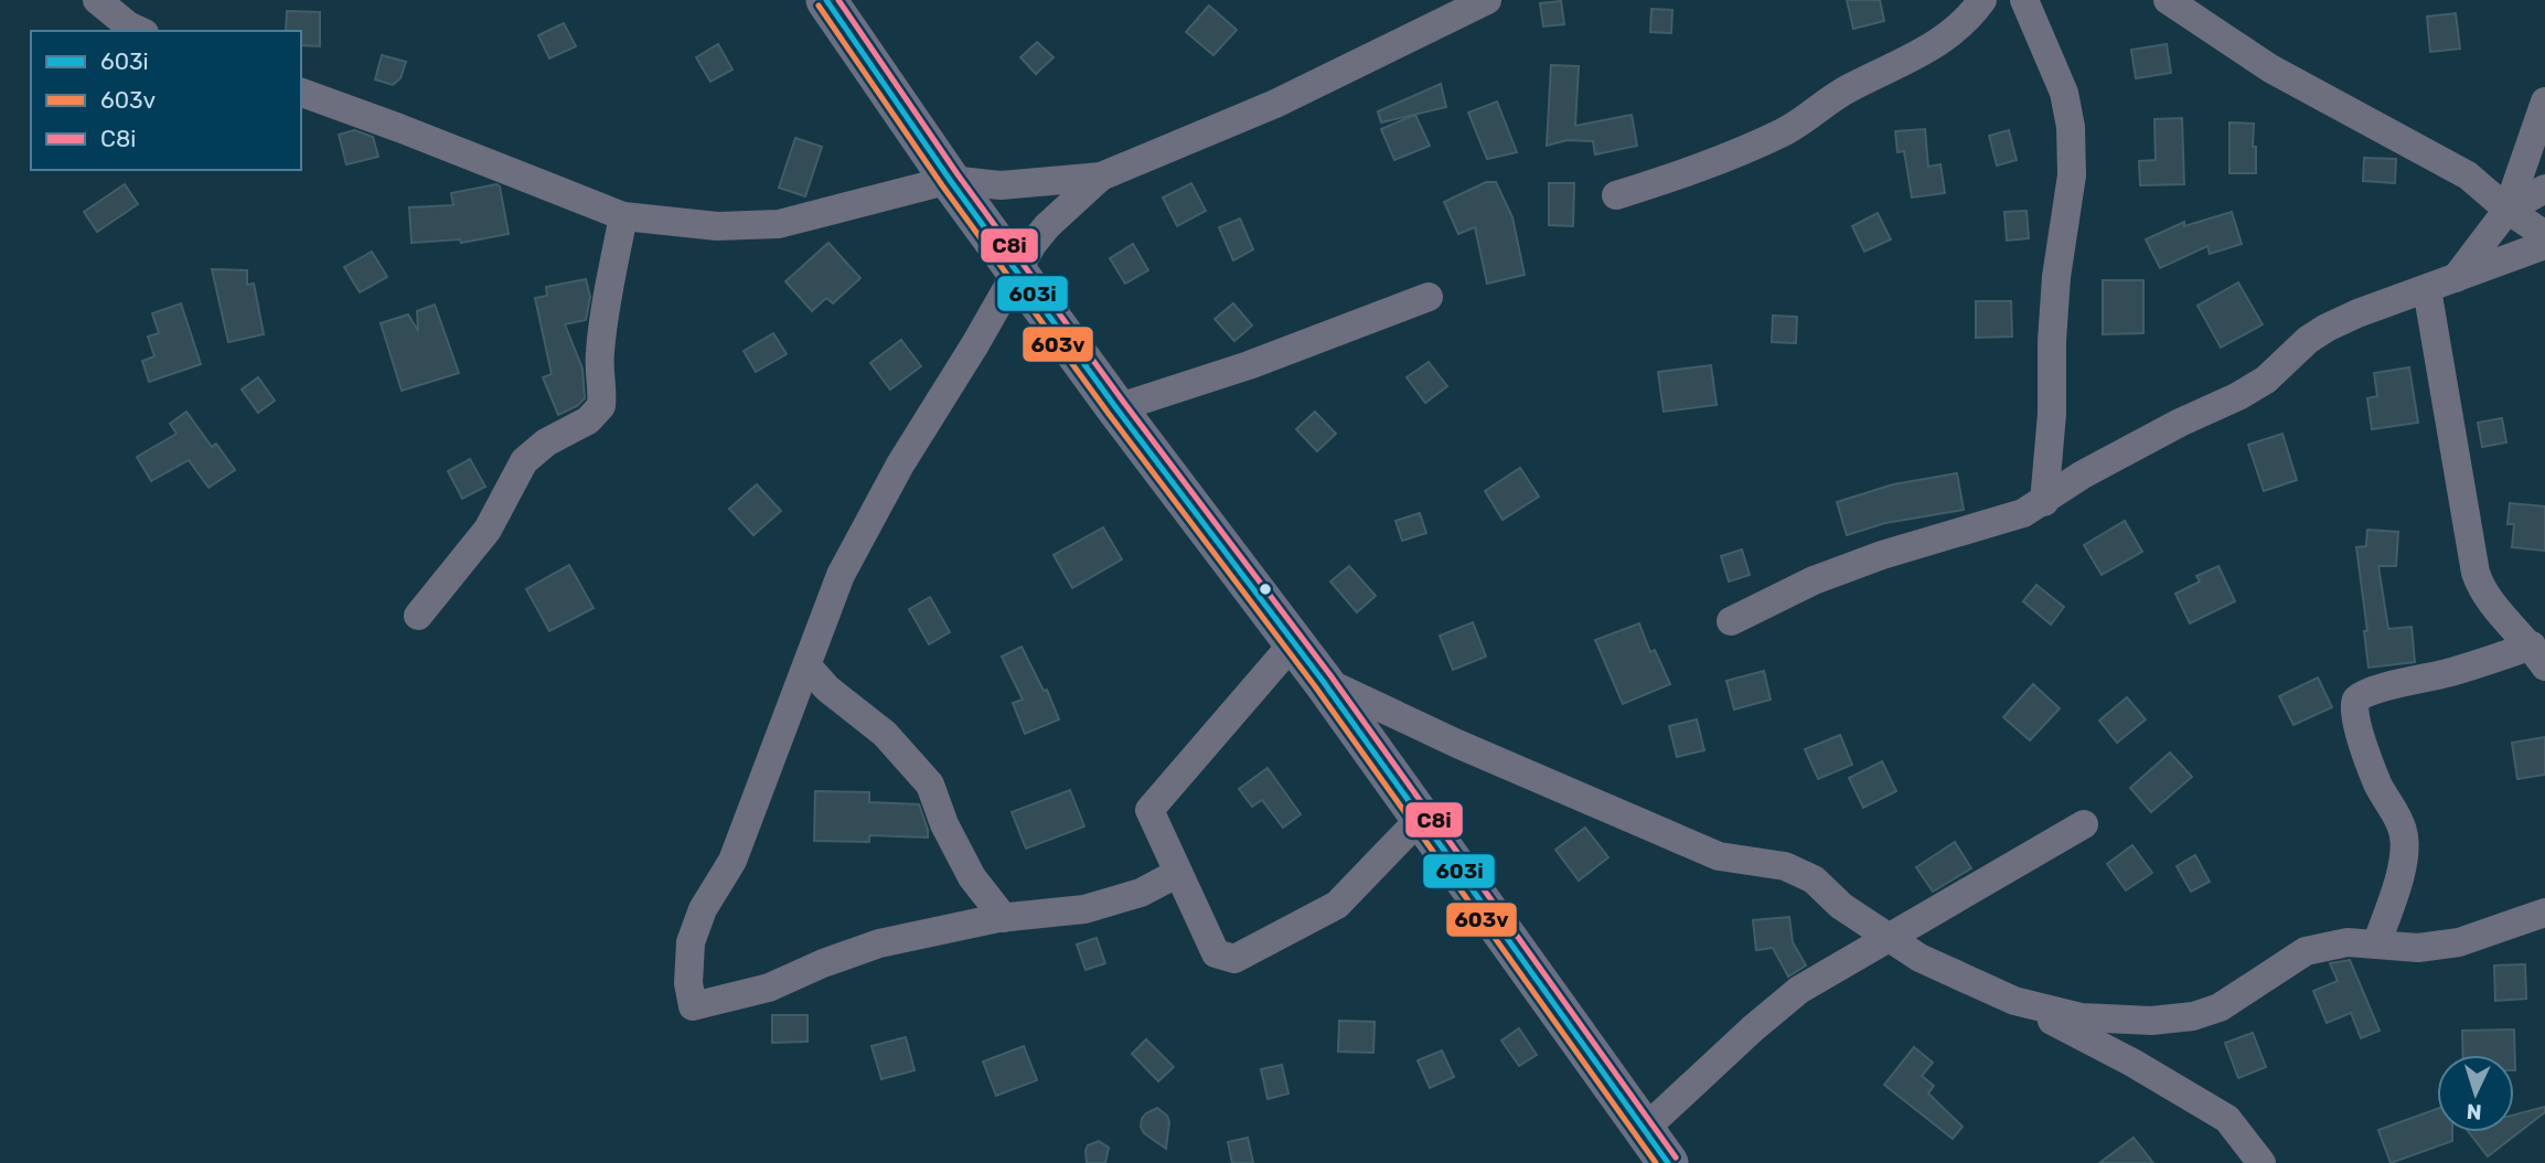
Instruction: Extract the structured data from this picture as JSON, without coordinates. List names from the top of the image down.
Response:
{
  "lines": ["transit line 603i", "transit line C8i", "transit line 603v"],
  "legend": ["603i", "603v", "C8i"],
  "north": "bottom"
}
